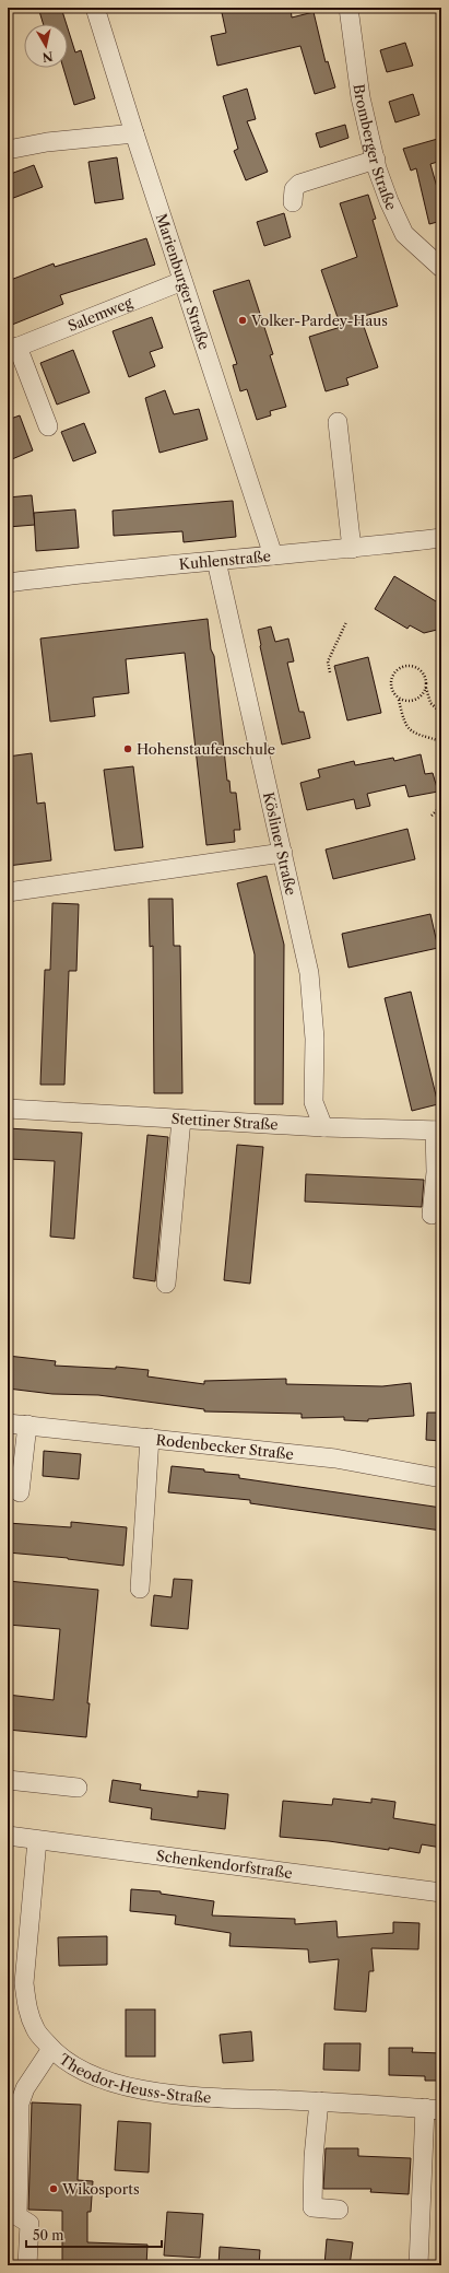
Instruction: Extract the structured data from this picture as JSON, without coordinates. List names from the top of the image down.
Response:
{
  "streets": {
    "street": [
      "Bromberger Straße",
      "Marienburger Straße",
      "Salemweg",
      "Kuhlenstraße",
      "Kösliner Straße",
      "Stettiner Straße",
      "Rodenbecker Straße",
      "Schenkendorfstraße",
      "Theodor-Heuss-Straße"
    ]
  },
  "crossings": [
    ["Marienburger Straße", "Salemweg"],
    ["Marienburger Straße", "Kuhlenstraße"],
    ["Kuhlenstraße", "Kösliner Straße"],
    ["Kösliner Straße", "Stettiner Straße"],
    ["Schenkendorfstraße", "Theodor-Heuss-Straße"]
  ],
  "places": ["Volker-Pardey-Haus", "Hohenstaufenschule", "Wikosports"],
  "scale_bar": "50 m",
  "north": "bottom"
}
